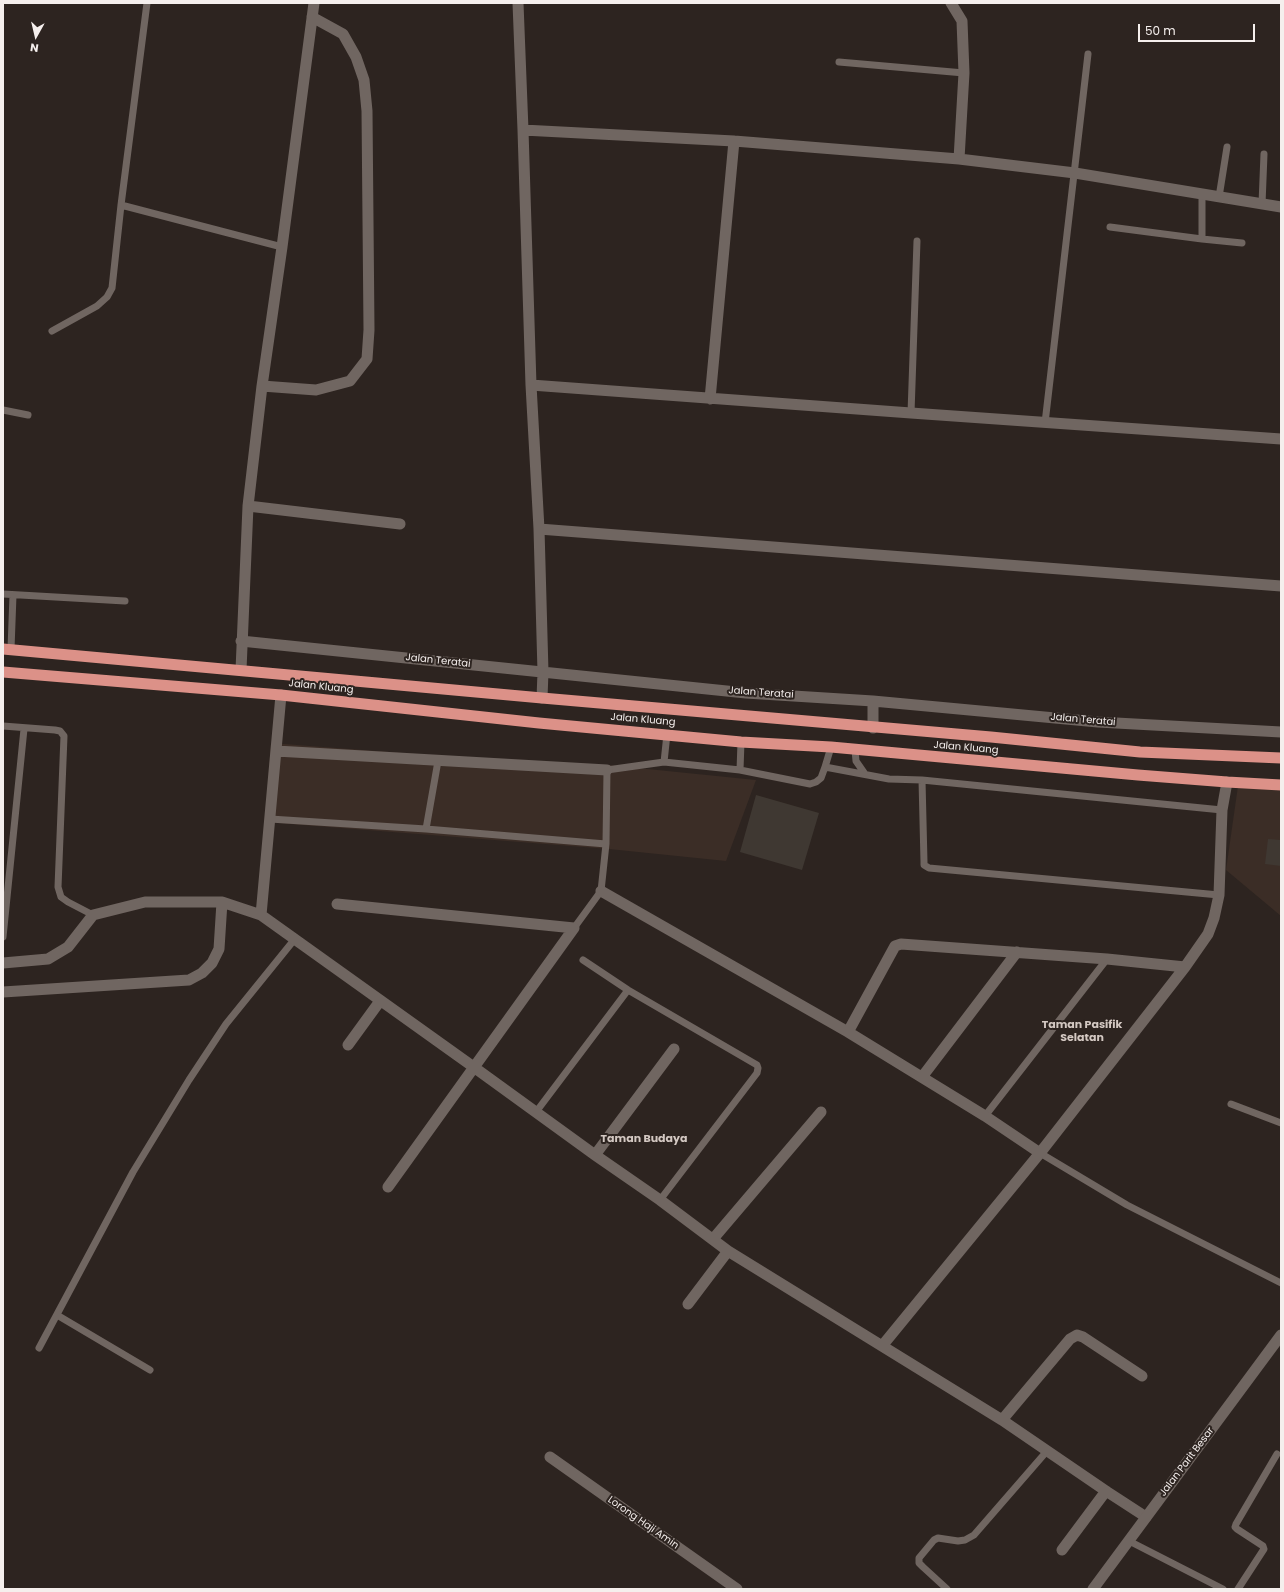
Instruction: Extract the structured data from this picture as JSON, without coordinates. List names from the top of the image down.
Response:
{
  "streets": {
    "highway": ["Jalan Kluang"],
    "street": ["Jalan Teratai", "Jalan Parit Besar", "Lorong Haji Amin"]
  },
  "districts": ["Taman Pasifik Selatan", "Taman Budaya"],
  "scale_bar": "50 m",
  "north": "bottom"
}
